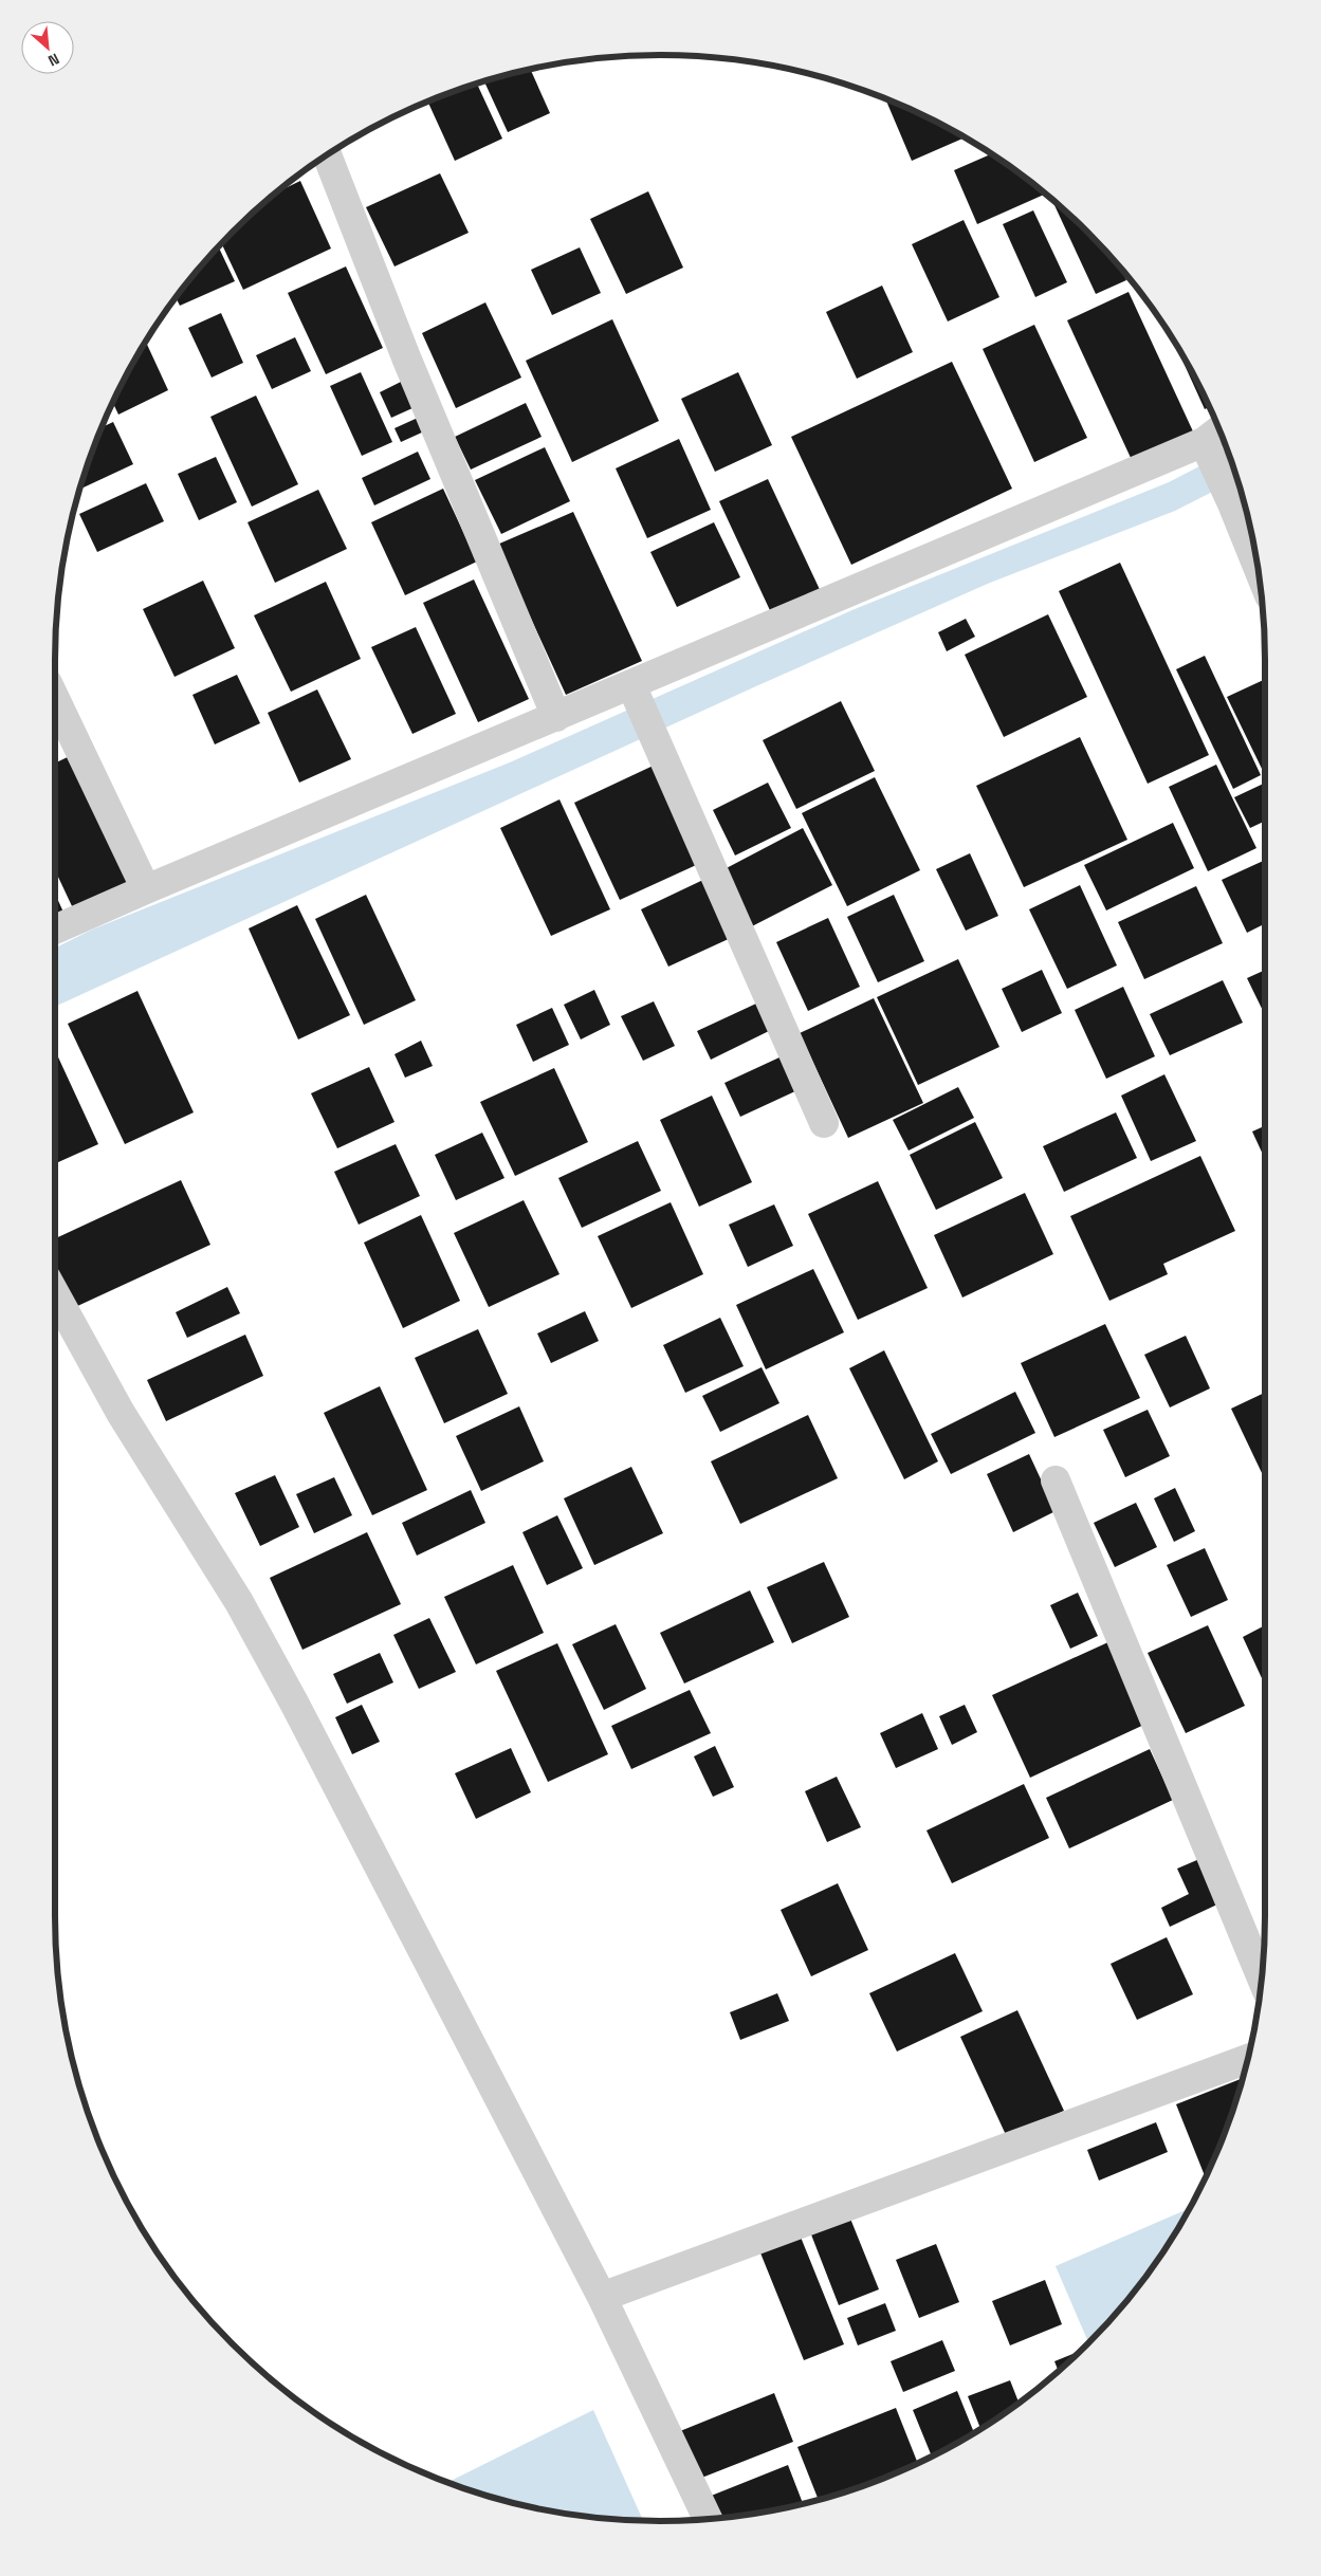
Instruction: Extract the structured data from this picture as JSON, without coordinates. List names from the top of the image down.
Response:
{
  "north": "bottom right"
}
